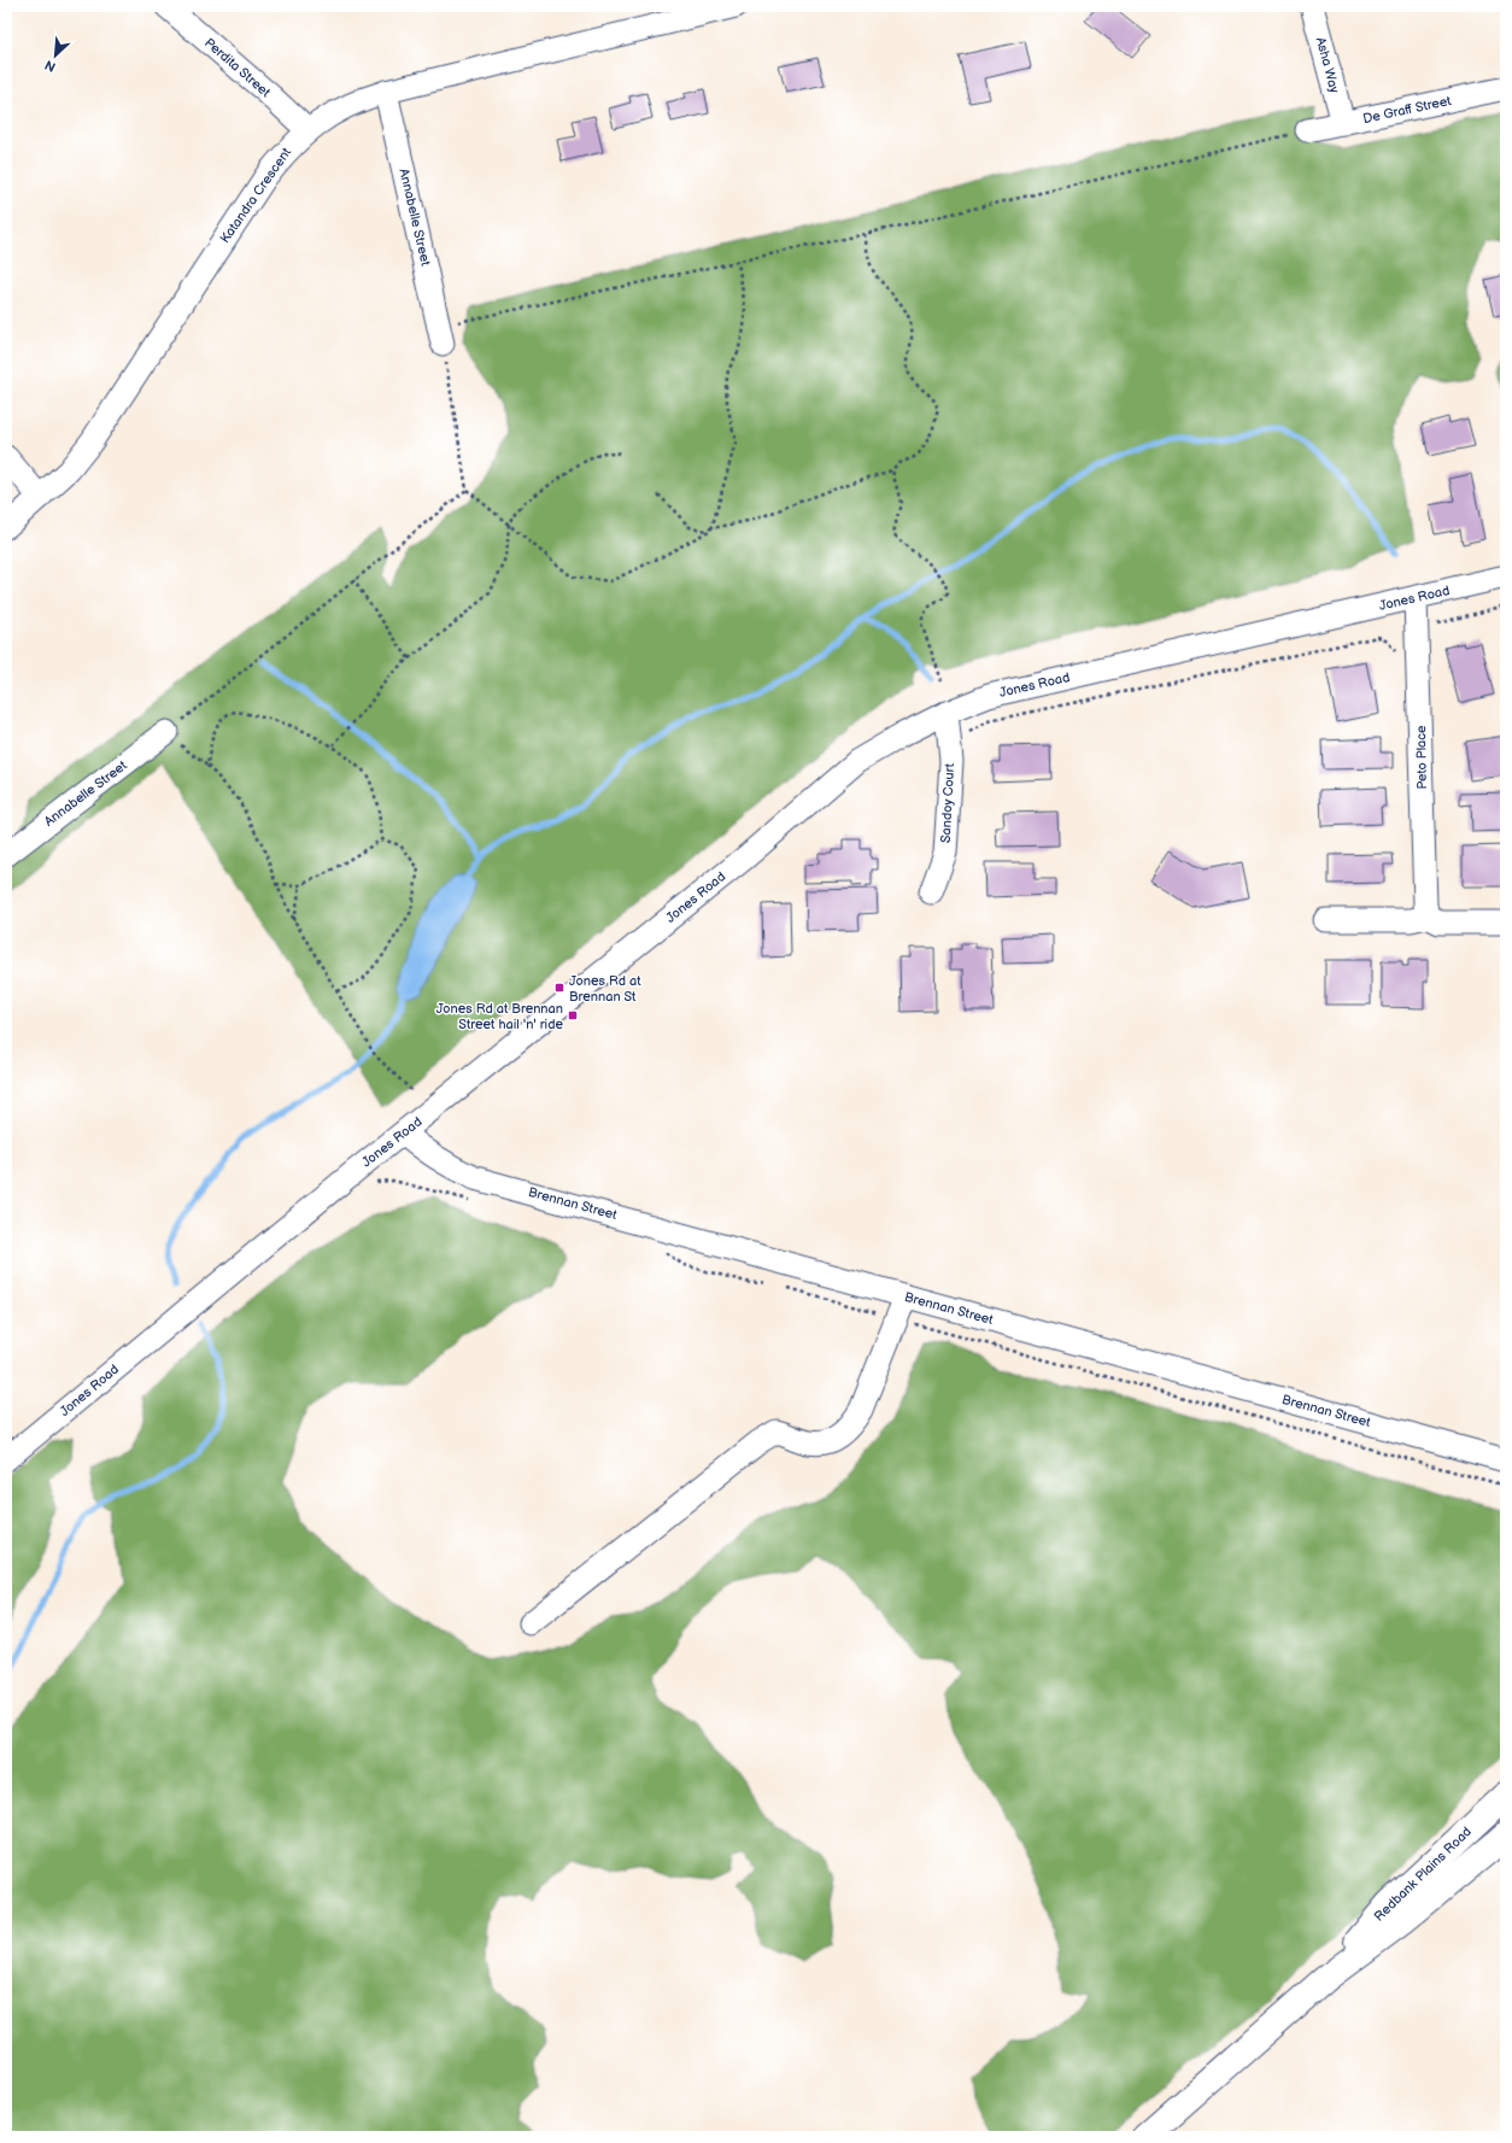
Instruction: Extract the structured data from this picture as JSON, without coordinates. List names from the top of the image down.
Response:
{
  "streets": {
    "main road": ["Redbank Plains Road"],
    "street": [
      "Asha Way",
      "Perdita Street",
      "De Graff Street",
      "Katandra Crescent",
      "Annabelle Street",
      "Jones Road",
      "Peto Place",
      "Sandoy Court",
      "Brennan Street"
    ]
  },
  "crossings": [
    ["Asha Way", "De Graff Street"],
    ["Perdita Street", "Katandra Crescent"],
    ["Katandra Crescent", "Annabelle Street"],
    ["Jones Road", "Peto Place"],
    ["Jones Road", "Sandoy Court"],
    ["Jones Road", "Brennan Street"]
  ],
  "places": {
    "transit": ["Jones Rd at Brennan St", "Jones Rd at Brennan Street hail 'n' ride"]
  },
  "north": "bottom left"
}
